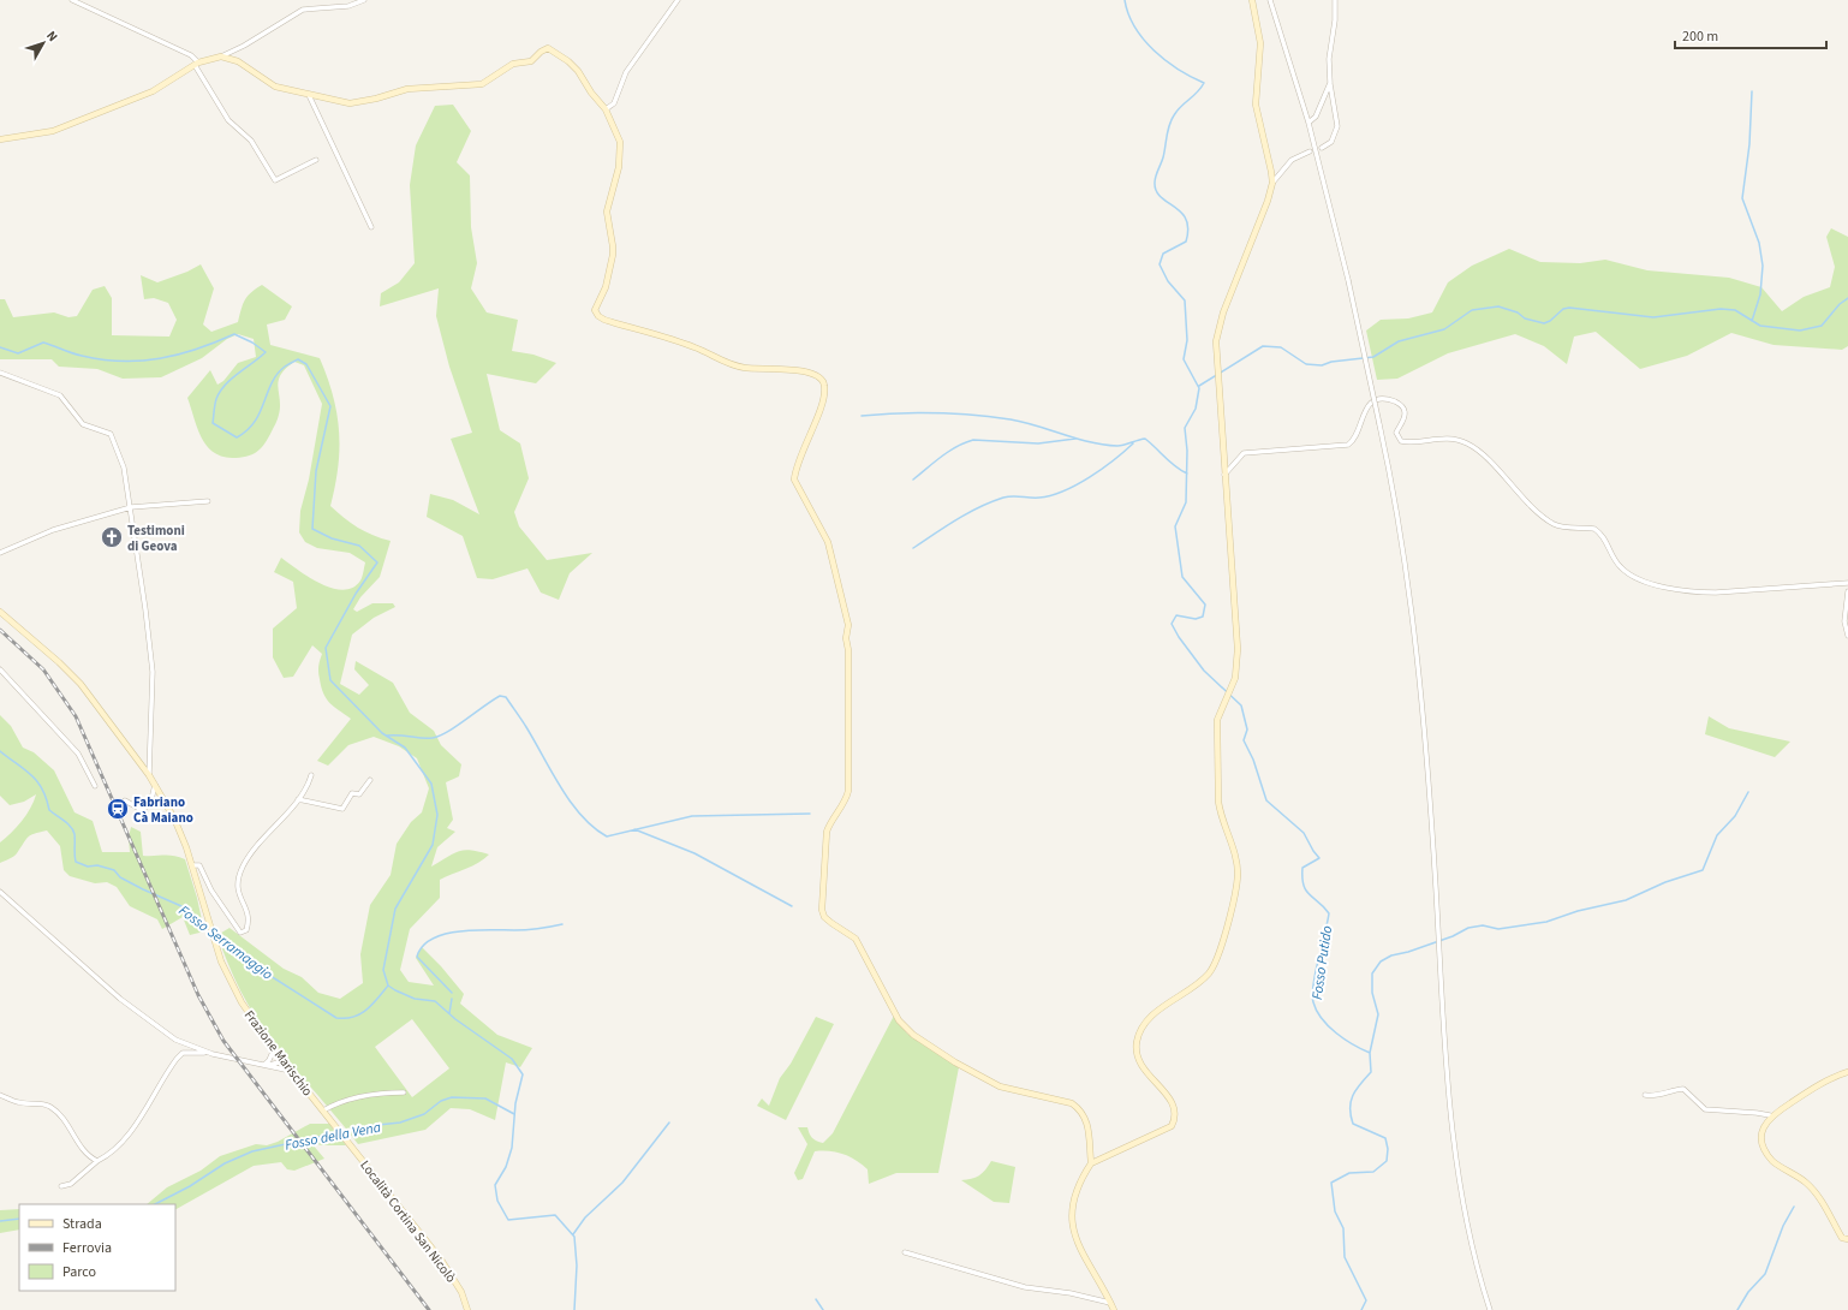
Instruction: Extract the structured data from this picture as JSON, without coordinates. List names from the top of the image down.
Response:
{
  "streets": {
    "street": ["Frazione Marischio", "Località Cortina San Nicolò"]
  },
  "crossings": [
    ["Frazione Marischio", "Località Cortina San Nicolò"]
  ],
  "water": ["Fosso Serramaggio", "Fosso Putido", "Fosso della Vena"],
  "places": {
    "church": ["Testimoni di Geova"],
    "station": ["Fabriano Cà Maiano"]
  },
  "legend": ["Strada", "Ferrovia", "Parco"],
  "scale_bar": "200 m",
  "north": "top right"
}
